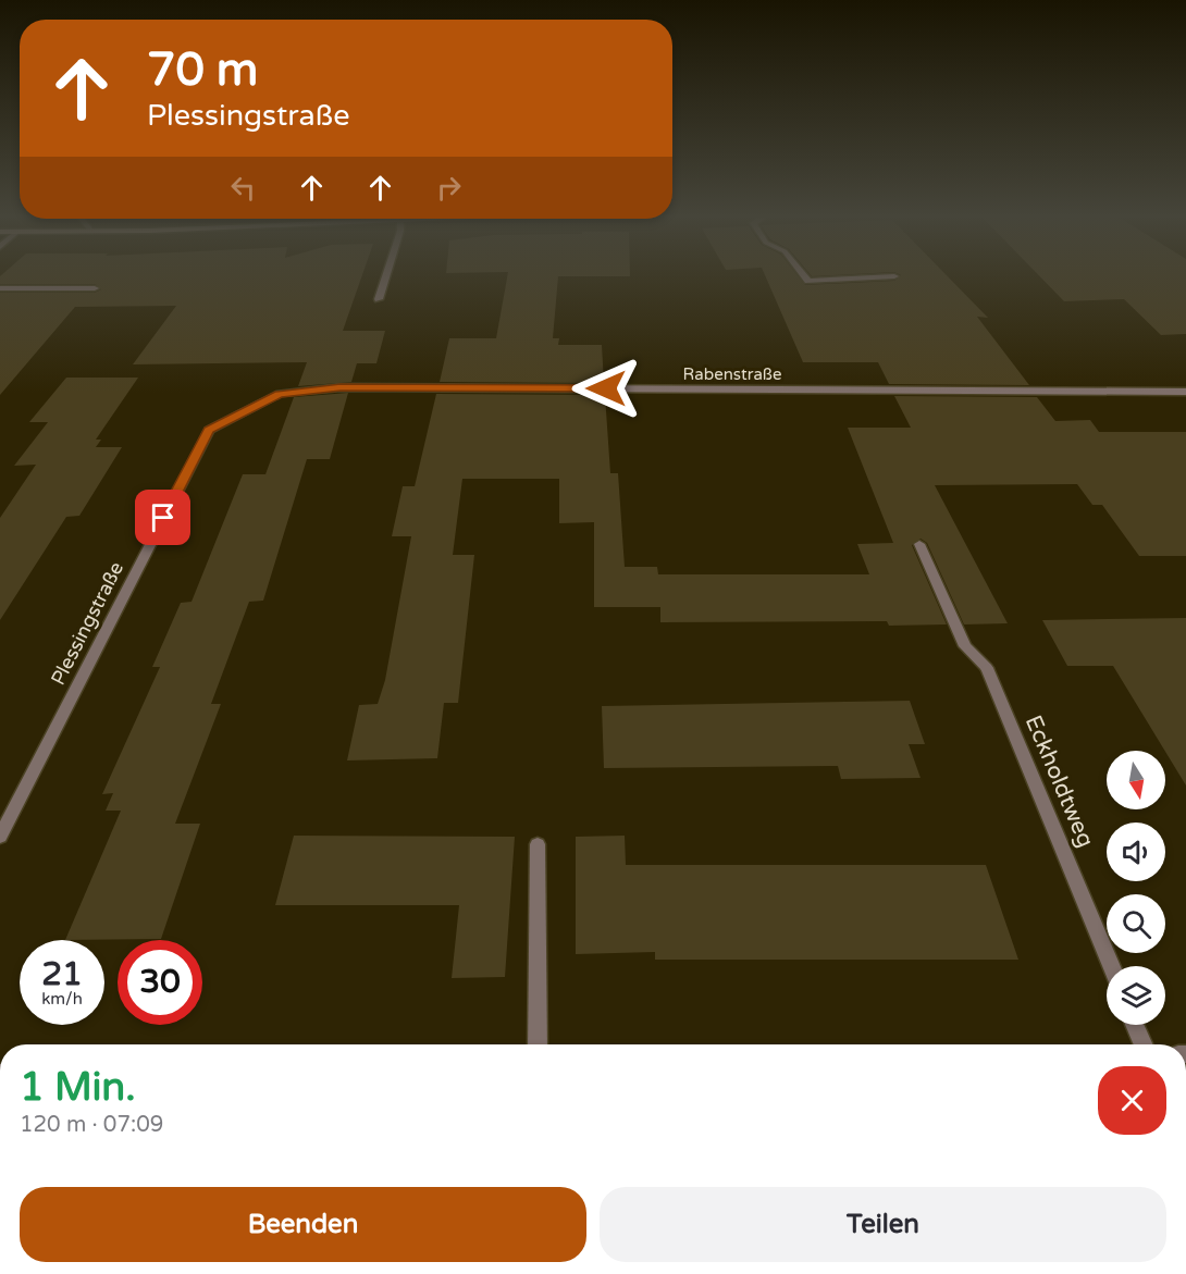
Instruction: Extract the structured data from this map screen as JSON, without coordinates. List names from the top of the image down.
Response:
{
  "streets": {
    "street": ["Rabenstraße", "Plessingstraße", "Eckholdtweg"]
  },
  "crossings": [
    ["Rabenstraße", "Plessingstraße"]
  ],
  "north": "bottom",
  "page": {
    "turn": ["70 m", "Plessingstraße"],
    "speed": "21 km/h",
    "limit": "30",
    "heading": ["1 Min.", "120 m · 07:09"],
    "buttons": ["Beenden", "Teilen"]
  }
}
